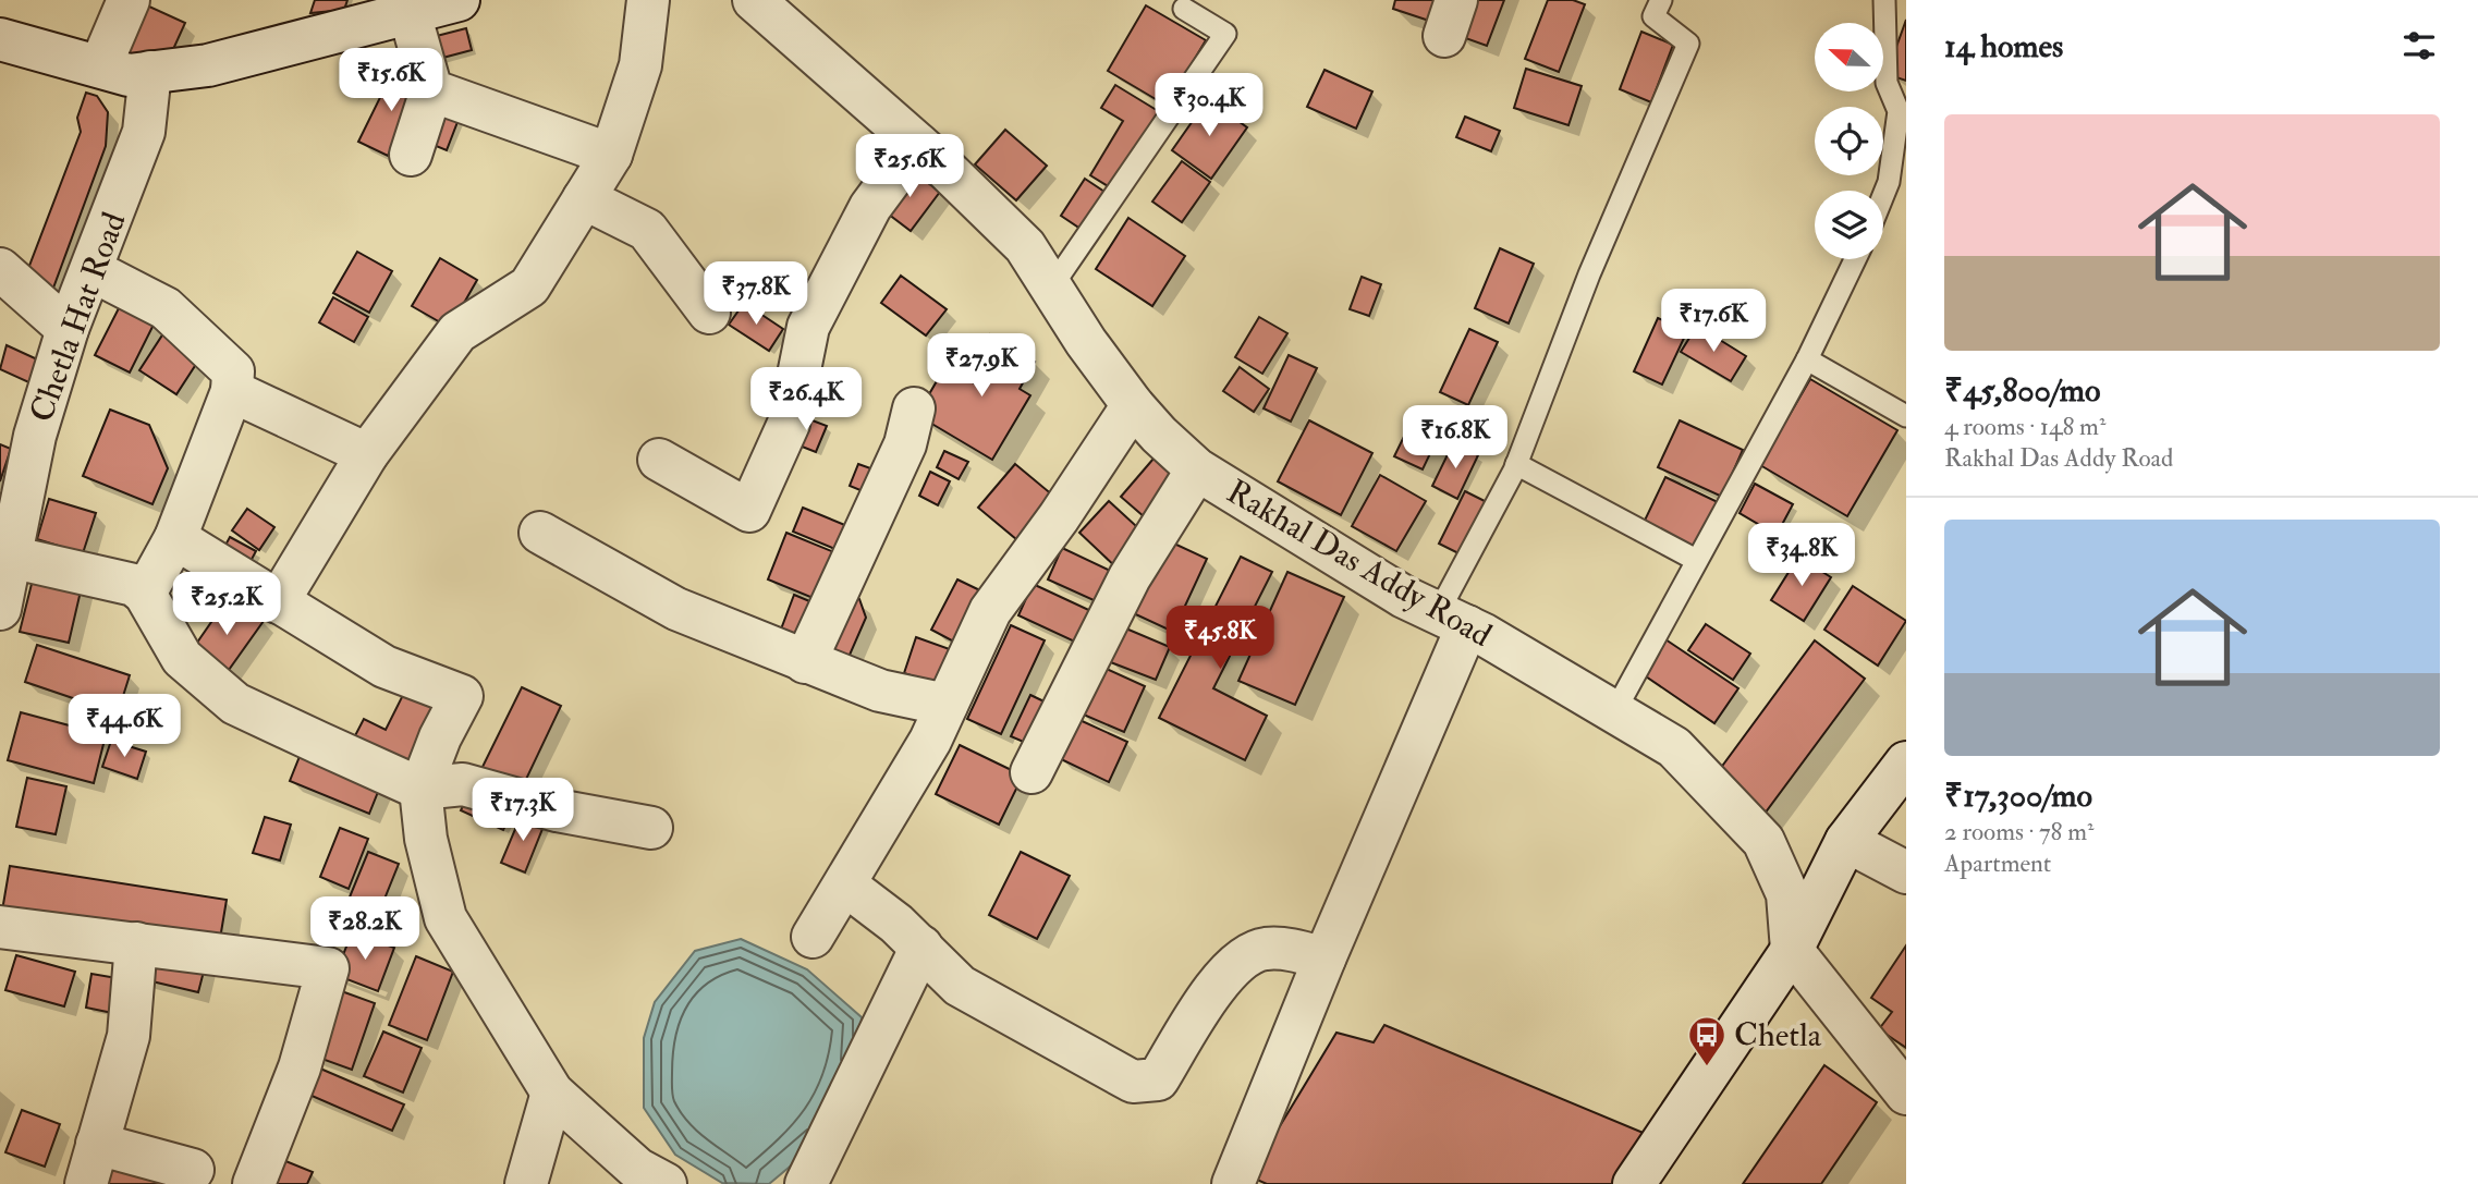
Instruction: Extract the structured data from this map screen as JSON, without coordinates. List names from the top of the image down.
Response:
{
  "streets": {
    "street": ["Chetla Hat Road", "Rakhal Das Addy Road"]
  },
  "places": {
    "bus stop": ["Chetla"]
  },
  "north": "left",
  "page": {
    "heading": "14 homes",
    "price": [
      "₹15.6K",
      "₹30.4K",
      "₹25.6K",
      "₹37.8K",
      "₹17.6K",
      "₹27.9K",
      "₹26.4K",
      "₹16.8K",
      "₹34.8K",
      "₹25.2K",
      "₹45.8K",
      "₹44.6K",
      "₹17.3K",
      "₹28.2K"
    ],
    "list": [
      {
        "name": "₹45,800/mo",
        "note": "4 rooms · 148 m² · Rakhal Das Addy Road"
      },
      {
        "name": "₹17,300/mo",
        "note": "2 rooms · 78 m² · Apartment"
      }
    ]
  }
}
